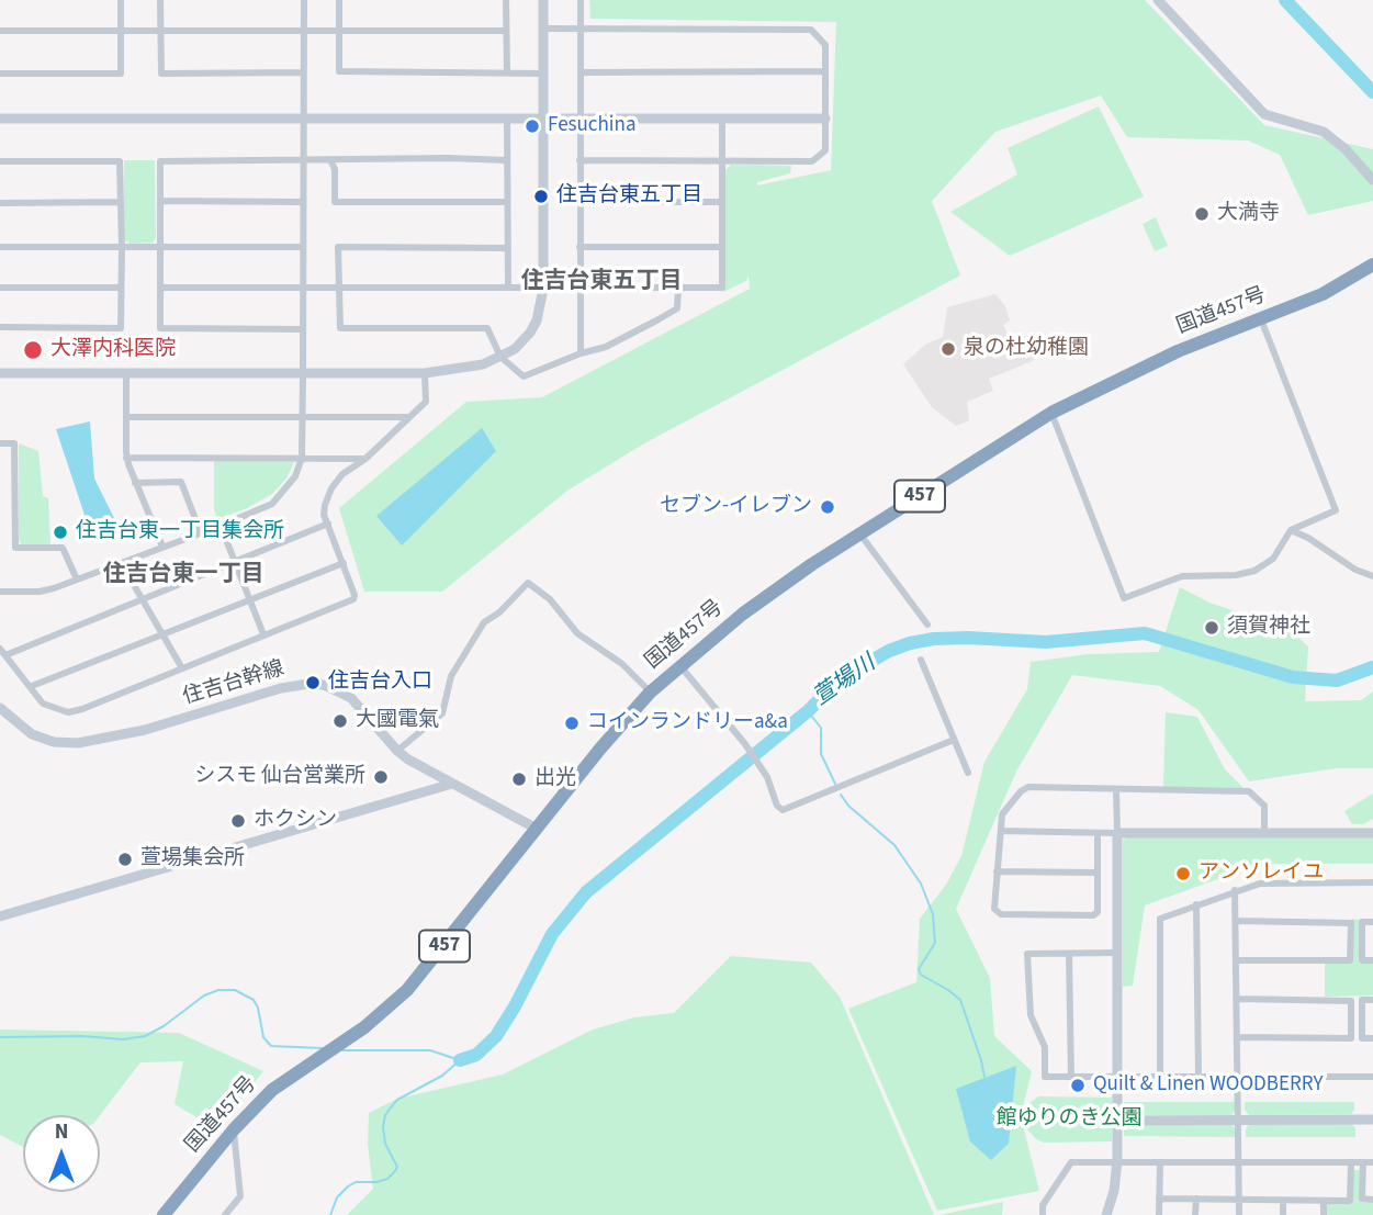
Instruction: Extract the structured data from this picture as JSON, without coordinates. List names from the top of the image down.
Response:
{
  "streets": {
    "highway": ["国道457号", "457"],
    "street": ["住吉台幹線"]
  },
  "crossings": [
    ["国道457号", "住吉台幹線"]
  ],
  "districts": ["住吉台東五丁目", "住吉台東一丁目"],
  "water": ["萱場川"],
  "parks": ["館ゆりのき公園"],
  "places": [
    "Fesuchina",
    "住吉台東五丁目",
    "大満寺",
    "泉の杜幼稚園",
    "大澤内科医院",
    "セブン-イレブン",
    "住吉台東一丁目集会所",
    "須賀神社",
    "住吉台入口",
    "大國電氣",
    "コインランドリーa&a",
    "シスモ 仙台営業所",
    "出光",
    "ホクシン",
    "萱場集会所",
    "アンソレイユ",
    "Quilt & Linen WOODBERRY"
  ],
  "north": "top"
}
